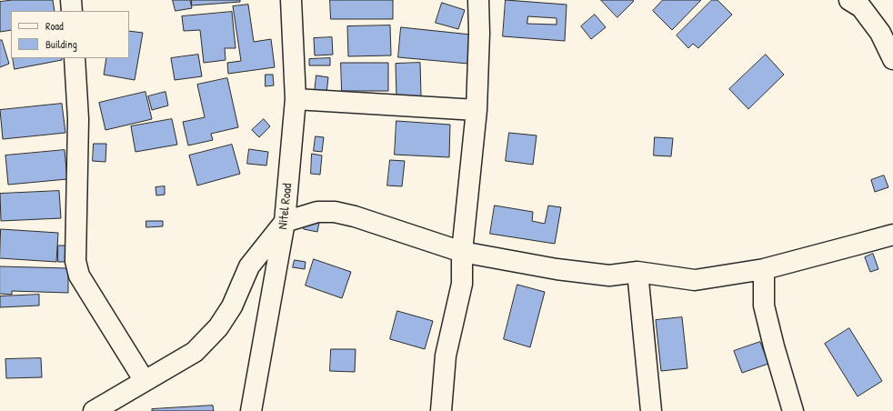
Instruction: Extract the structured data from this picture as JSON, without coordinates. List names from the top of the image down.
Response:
{
  "streets": {
    "street": ["Nitel Road"]
  },
  "legend": ["Road", "Building"]
}
